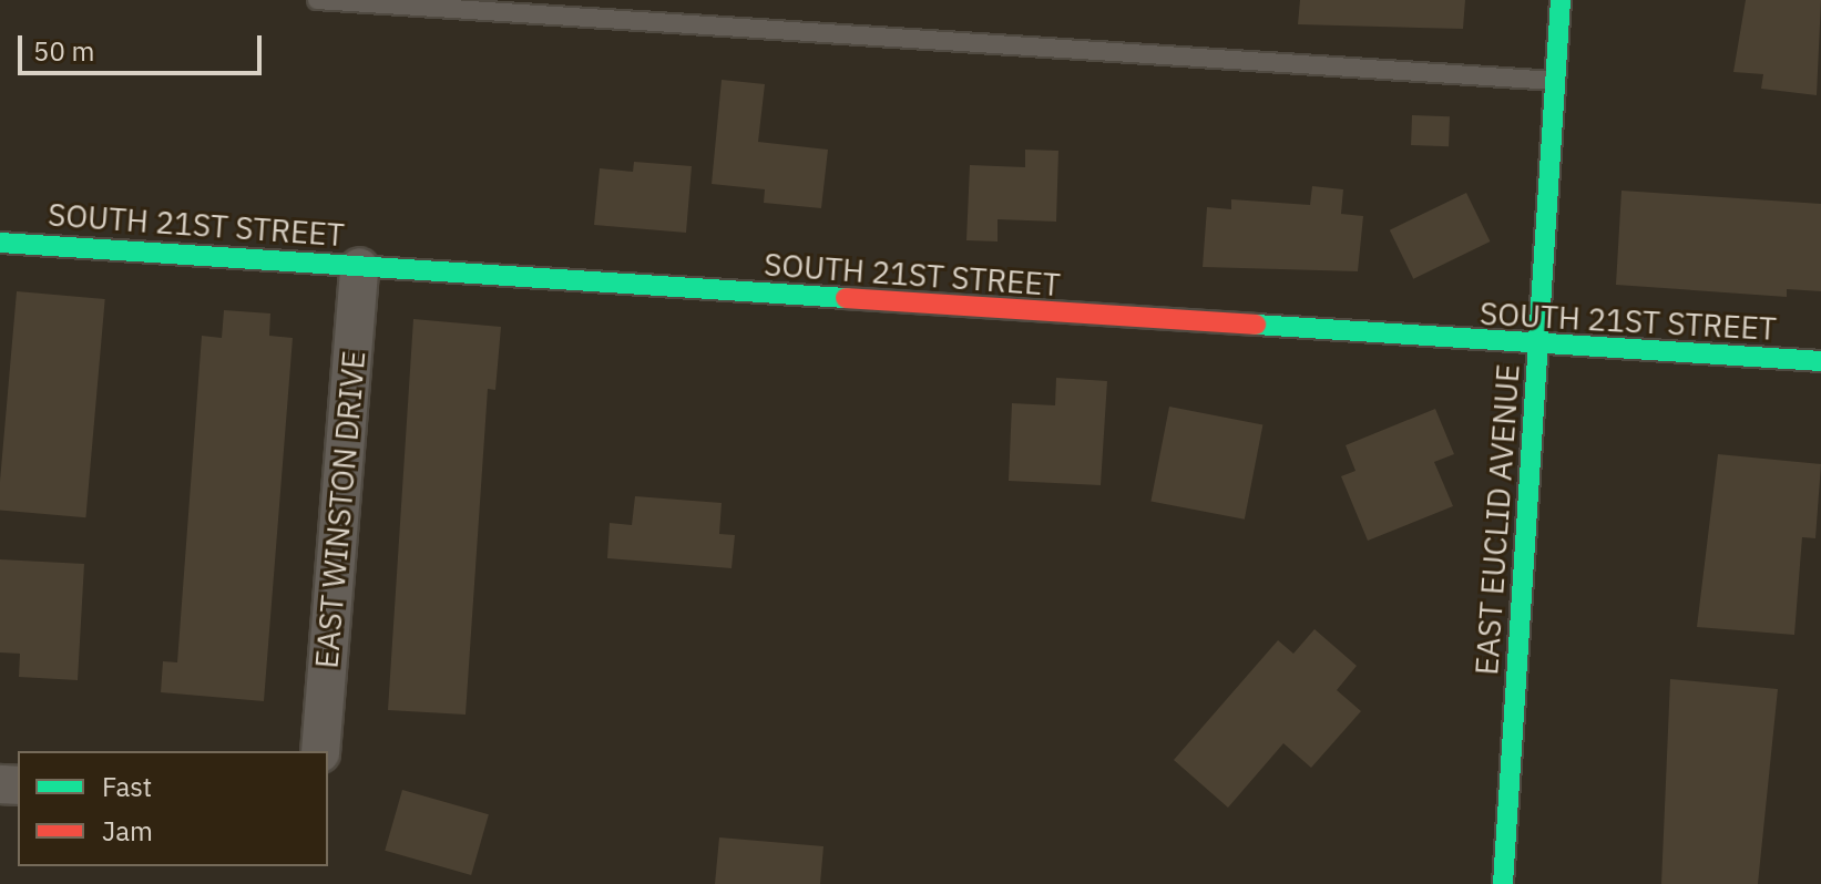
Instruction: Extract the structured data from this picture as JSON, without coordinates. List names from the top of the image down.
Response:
{
  "streets": {
    "street": ["SOUTH 21ST STREET", "EAST WINSTON DRIVE", "EAST EUCLID AVENUE"]
  },
  "crossings": [
    ["SOUTH 21ST STREET", "EAST WINSTON DRIVE"],
    ["SOUTH 21ST STREET", "EAST EUCLID AVENUE"]
  ],
  "legend": ["Fast", "Jam"],
  "scale_bar": "50 m"
}
